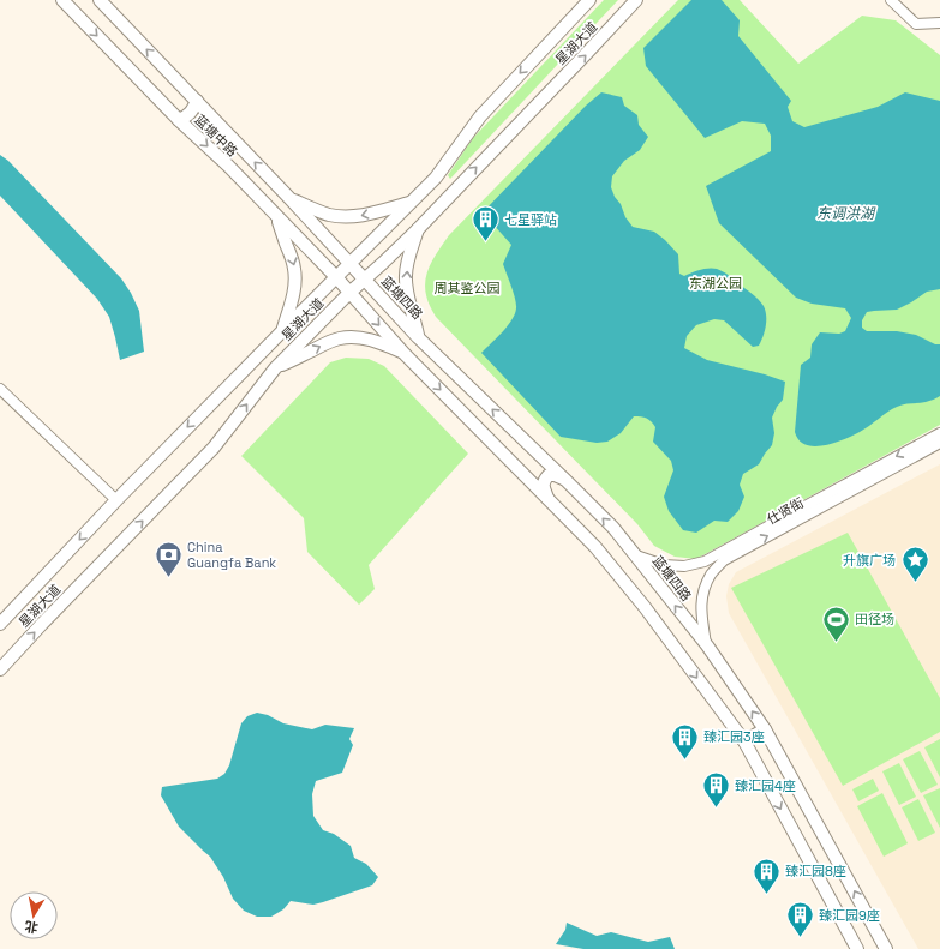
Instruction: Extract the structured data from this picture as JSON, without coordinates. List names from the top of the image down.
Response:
{
  "streets": {
    "main road": ["星湖大道", "蓝塘中路", "蓝塘四路"],
    "street": ["仕贤街"]
  },
  "crossings": [
    ["星湖大道", "蓝塘中路"],
    ["星湖大道", "蓝塘四路"],
    ["蓝塘中路", "蓝塘四路"],
    ["蓝塘四路", "仕贤街"]
  ],
  "water": ["东调洪湖"],
  "parks": ["东湖公园", "周其鉴公园"],
  "places": {
    "building": [
      "七星驿站",
      "臻汇园3座",
      "臻汇园4座",
      "臻汇园8座",
      "臻汇园9座"
    ],
    "bank": ["China Guangfa Bank"],
    "place": ["升旗广场"],
    "sports": ["田径场"]
  },
  "north": "bottom"
}
